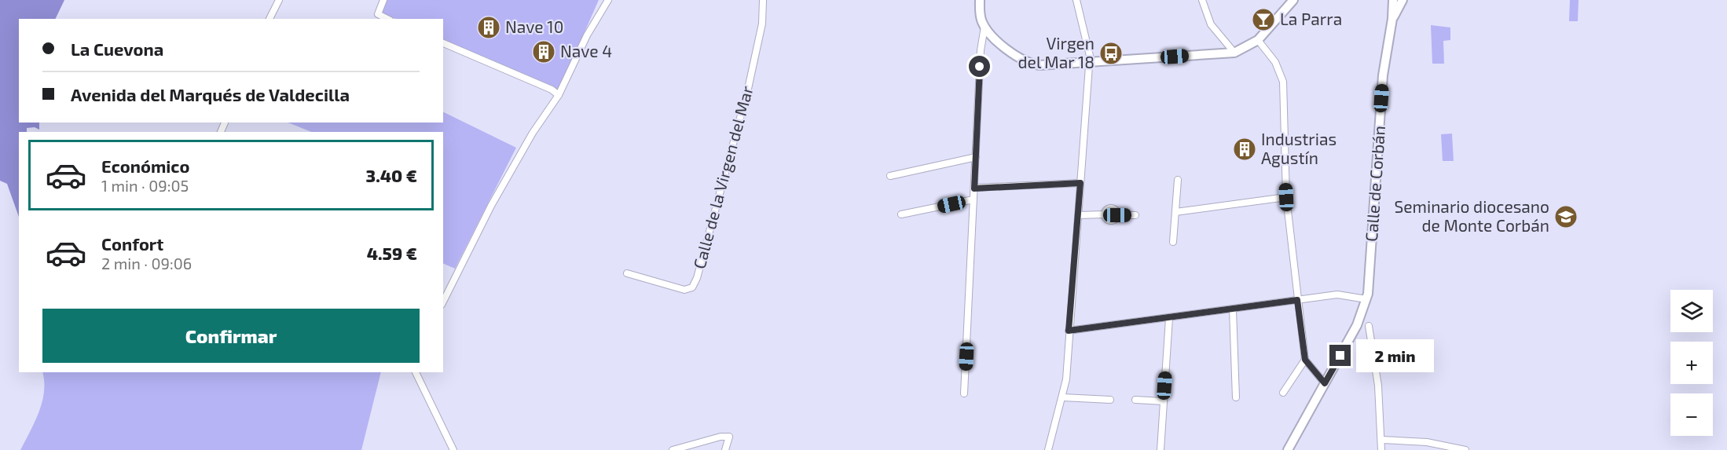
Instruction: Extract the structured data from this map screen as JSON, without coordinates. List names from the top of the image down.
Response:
{
  "streets": {
    "main road": ["Calle de Corbán"],
    "street": ["Calle de la Virgen del Mar"]
  },
  "places": {
    "bar": ["La Parra"],
    "building": ["Nave 10", "Nave 4", "Industrias Agustín"],
    "bus stop": ["Virgen del Mar 18"],
    "school or university": ["Seminario diocesano de Monte Corbán"]
  },
  "page": {
    "banner": ["La Cuevona", "Avenida del Marqués de Valdecilla"],
    "list": [
      {
        "name": "Económico",
        "note": "1 min · 09:05",
        "value": "3.40 €"
      },
      {
        "name": "Confort",
        "note": "2 min · 09:06",
        "value": "4.59 €"
      }
    ],
    "map_buttons": ["+", "−"],
    "buttons": "Confirmar",
    "bubble": "2 min"
  }
}
